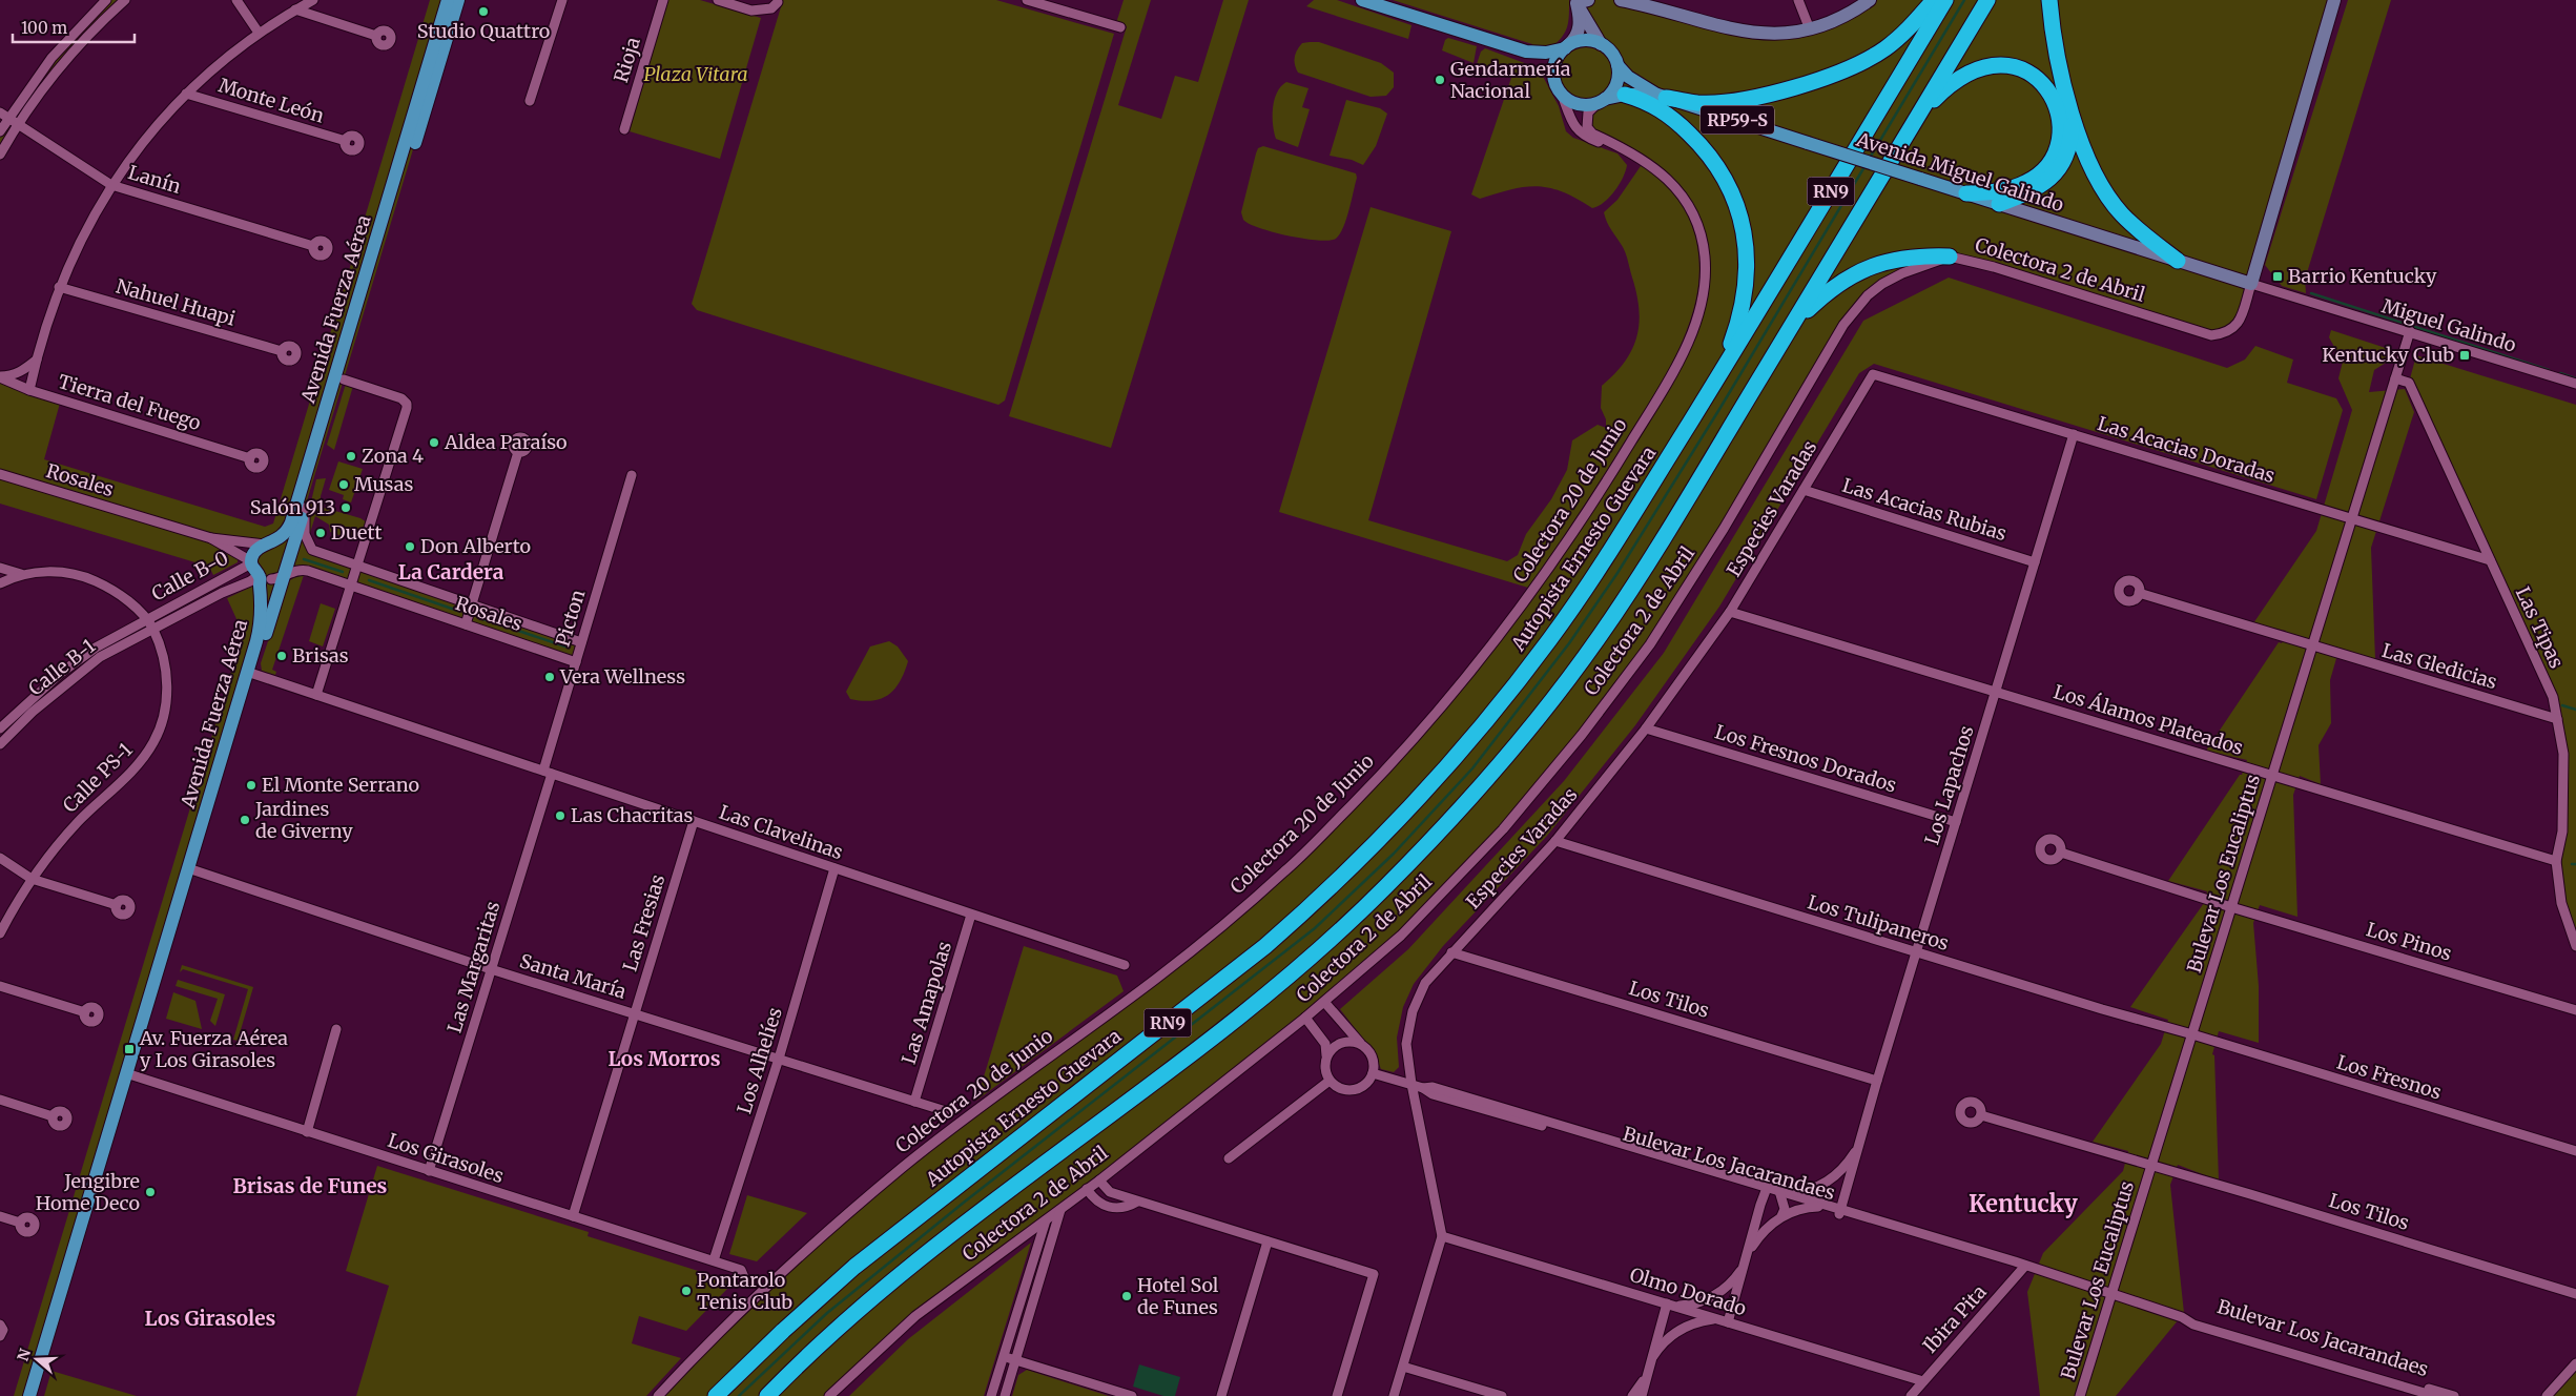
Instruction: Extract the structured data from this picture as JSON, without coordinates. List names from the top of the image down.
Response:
{
  "streets": {
    "highway": ["RN9", "Autopista Ernesto Guevara"],
    "main road": [
      "RP59-S",
      "Avenida Miguel Galindo",
      "Colectora 2 de Abril",
      "Avenida Fuerza Aérea"
    ],
    "street": [
      "Rioja",
      "Monte León",
      "Lanín",
      "Nahuel Huapi",
      "Miguel Galindo",
      "Tierra del Fuego",
      "Las Acacias Doradas",
      "Rosales",
      "Colectora 20 de Junio",
      "Especies Varadas",
      "Las Acacias Rubias",
      "Calle B-0",
      "Picton",
      "Las Tipas",
      "Las Gledicias",
      "Calle B-1",
      "Los Álamos Plateados",
      "Los Fresnos Dorados",
      "Calle PS-1",
      "Los Lapachos",
      "Las Clavelinas",
      "Bulevar Los Eucaliptus",
      "Las Fresias",
      "Los Tulipaneros",
      "Los Pinos",
      "Las Margaritas",
      "Santa María",
      "Los Tilos",
      "Las Amapolas",
      "Los Alhelíes",
      "Los Fresnos",
      "Los Girasoles",
      "Bulevar Los Jacarandaes",
      "Olmo Dorado",
      "Ibira Pita"
    ]
  },
  "crossings": [
    ["Avenida Miguel Galindo", "Colectora 2 de Abril"],
    ["Avenida Miguel Galindo", "Miguel Galindo"],
    ["Avenida Miguel Galindo", "Colectora 20 de Junio"],
    ["Colectora 2 de Abril", "Miguel Galindo"],
    ["Avenida Fuerza Aérea", "Rosales"],
    ["Avenida Fuerza Aérea", "Calle B-0"],
    ["Avenida Fuerza Aérea", "Las Clavelinas"],
    ["Avenida Fuerza Aérea", "Santa María"],
    ["Avenida Fuerza Aérea", "Los Girasoles"],
    ["Miguel Galindo", "Bulevar Los Eucaliptus"],
    ["Las Acacias Doradas", "Especies Varadas"],
    ["Las Acacias Doradas", "Las Tipas"],
    ["Las Acacias Doradas", "Los Lapachos"],
    ["Las Acacias Doradas", "Bulevar Los Eucaliptus"],
    ["Rosales", "Calle B-0"],
    ["Rosales", "Picton"],
    ["Especies Varadas", "Las Acacias Rubias"],
    ["Especies Varadas", "Los Álamos Plateados"],
    ["Especies Varadas", "Los Fresnos Dorados"],
    ["Especies Varadas", "Los Tulipaneros"],
    ["Especies Varadas", "Los Tilos"],
    ["Especies Varadas", "Bulevar Los Jacarandaes"],
    ["Especies Varadas", "Olmo Dorado"],
    ["Las Acacias Rubias", "Los Lapachos"],
    ["Calle B-0", "Calle B-1"],
    ["Calle B-0", "Calle PS-1"],
    ["Picton", "Las Clavelinas"],
    ["Picton", "Las Margaritas"],
    ["Las Tipas", "Las Gledicias"],
    ["Las Tipas", "Los Álamos Plateados"],
    ["Las Tipas", "Bulevar Los Eucaliptus"],
    ["Las Gledicias", "Bulevar Los Eucaliptus"],
    ["Calle B-1", "Calle PS-1"],
    ["Los Álamos Plateados", "Los Lapachos"],
    ["Los Álamos Plateados", "Bulevar Los Eucaliptus"],
    ["Los Fresnos Dorados", "Los Lapachos"],
    ["Los Lapachos", "Los Tulipaneros"],
    ["Los Lapachos", "Los Tilos"],
    ["Los Lapachos", "Bulevar Los Jacarandaes"],
    ["Las Clavelinas", "Las Fresias"],
    ["Las Clavelinas", "Las Margaritas"],
    ["Las Clavelinas", "Las Amapolas"],
    ["Las Clavelinas", "Los Alhelíes"],
    ["Bulevar Los Eucaliptus", "Los Tulipaneros"],
    ["Bulevar Los Eucaliptus", "Los Pinos"],
    ["Bulevar Los Eucaliptus", "Los Tilos"],
    ["Bulevar Los Eucaliptus", "Los Fresnos"],
    ["Bulevar Los Eucaliptus", "Bulevar Los Jacarandaes"],
    ["Las Fresias", "Santa María"],
    ["Las Fresias", "Los Girasoles"],
    ["Los Tulipaneros", "Los Fresnos"],
    ["Las Margaritas", "Santa María"],
    ["Las Margaritas", "Los Girasoles"],
    ["Santa María", "Las Amapolas"],
    ["Santa María", "Los Alhelíes"],
    ["Los Alhelíes", "Los Girasoles"],
    ["Bulevar Los Jacarandaes", "Ibira Pita"],
    ["Olmo Dorado", "Ibira Pita"]
  ],
  "districts": [
    "La Cardera",
    "Los Morros",
    "Brisas de Funes",
    "Kentucky",
    "Los Girasoles"
  ],
  "parks": ["Plaza Vitara"],
  "places": {
    "other": [
      "Studio Quattro",
      "Gendarmería Nacional",
      "Aldea Paraíso",
      "Zona 4",
      "Musas",
      "Salón 913",
      "Duett",
      "Don Alberto",
      "Brisas",
      "Vera Wellness",
      "El Monte Serrano",
      "Las Chacritas",
      "Jardines de Giverny",
      "Jengibre Home Deco",
      "Pontarolo Tenis Club",
      "Hotel Sol de Funes"
    ],
    "transit": ["Barrio Kentucky", "Kentucky Club", "Av. Fuerza Aérea y Los Girasoles"]
  },
  "scale_bar": "100 m",
  "north": "left"
}
